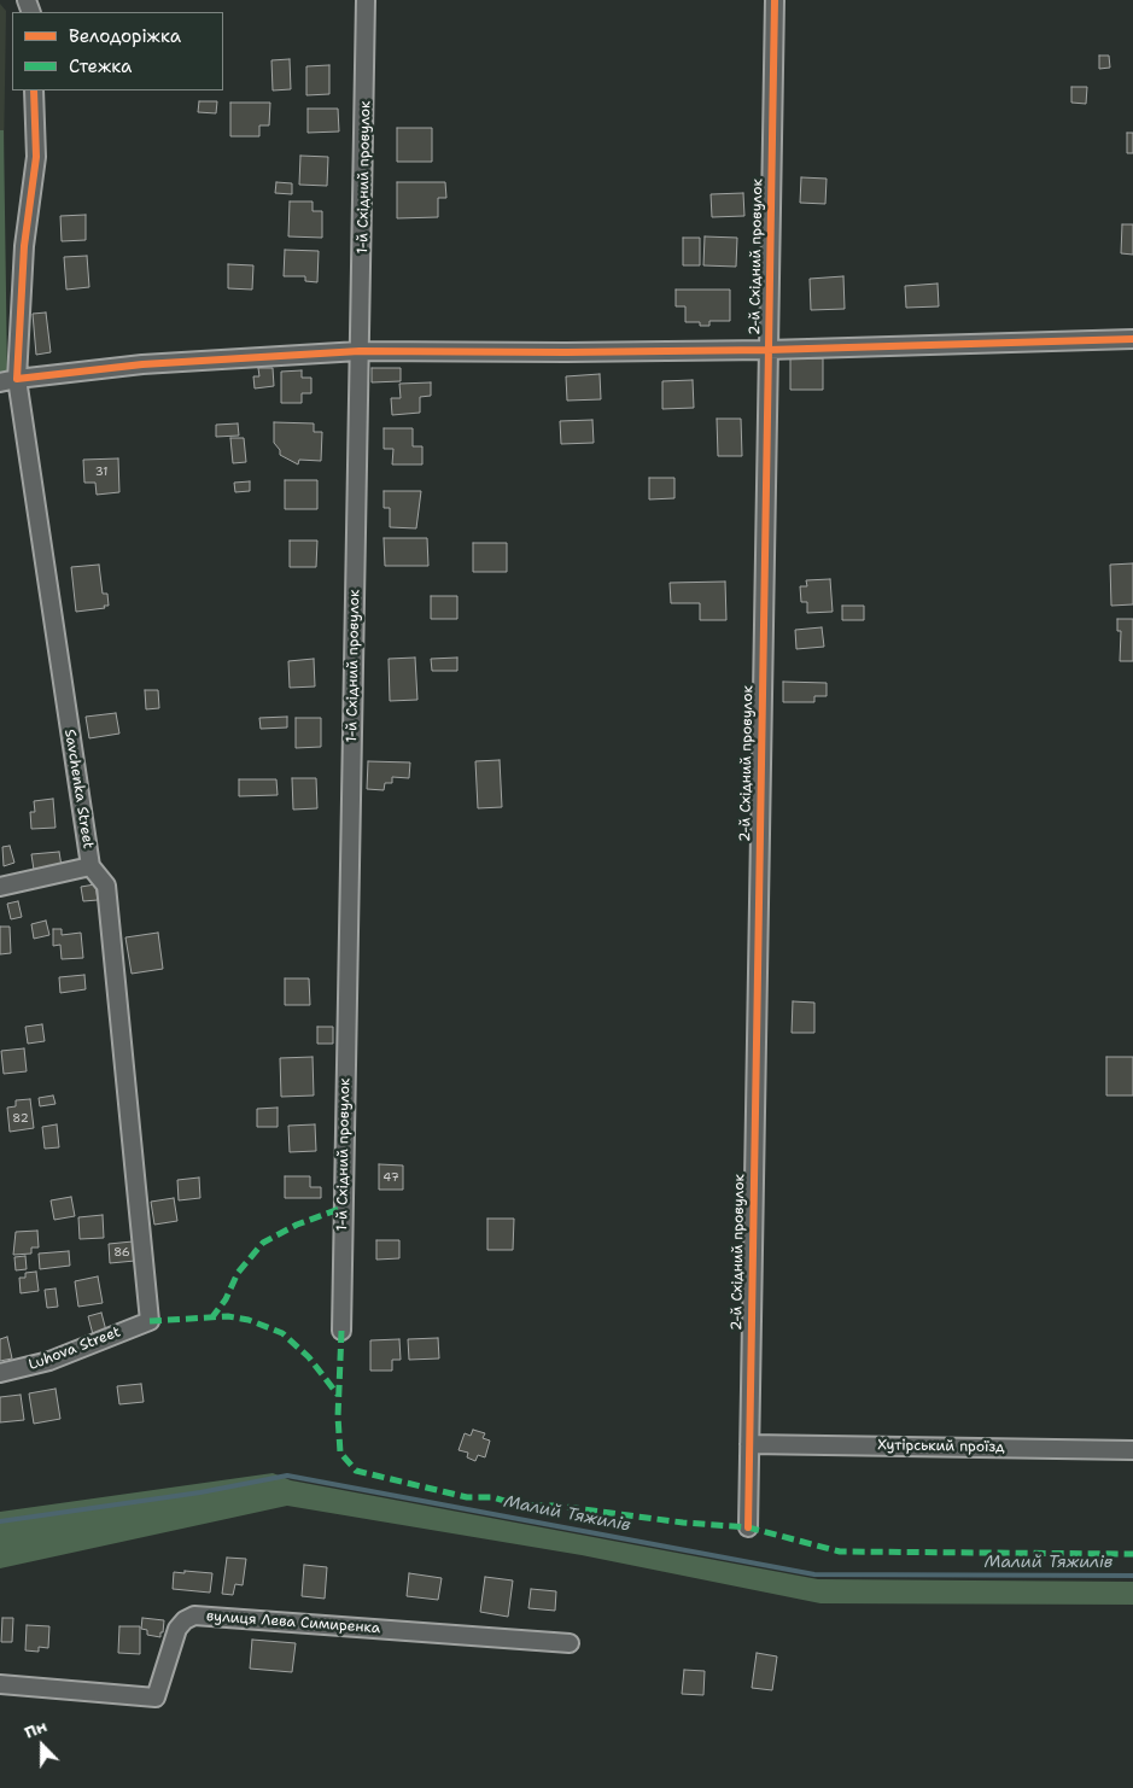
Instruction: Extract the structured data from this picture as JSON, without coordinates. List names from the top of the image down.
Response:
{
  "streets": {
    "street": [
      "1-й Східний провулок",
      "2-й Східний провулок",
      "Savchenka Street",
      "Luhova Street",
      "Хутірський проїзд",
      "вулиця Лева Симиренка"
    ]
  },
  "crossings": [
    ["2-й Східний провулок", "Хутірський проїзд"],
    ["Savchenka Street", "Luhova Street"]
  ],
  "water": ["Малий Тяжилів"],
  "house_numbers": [
    "31",
    "82",
    "47",
    "86"
  ],
  "legend": ["Велодоріжка", "Стежка"],
  "north": "top"
}
